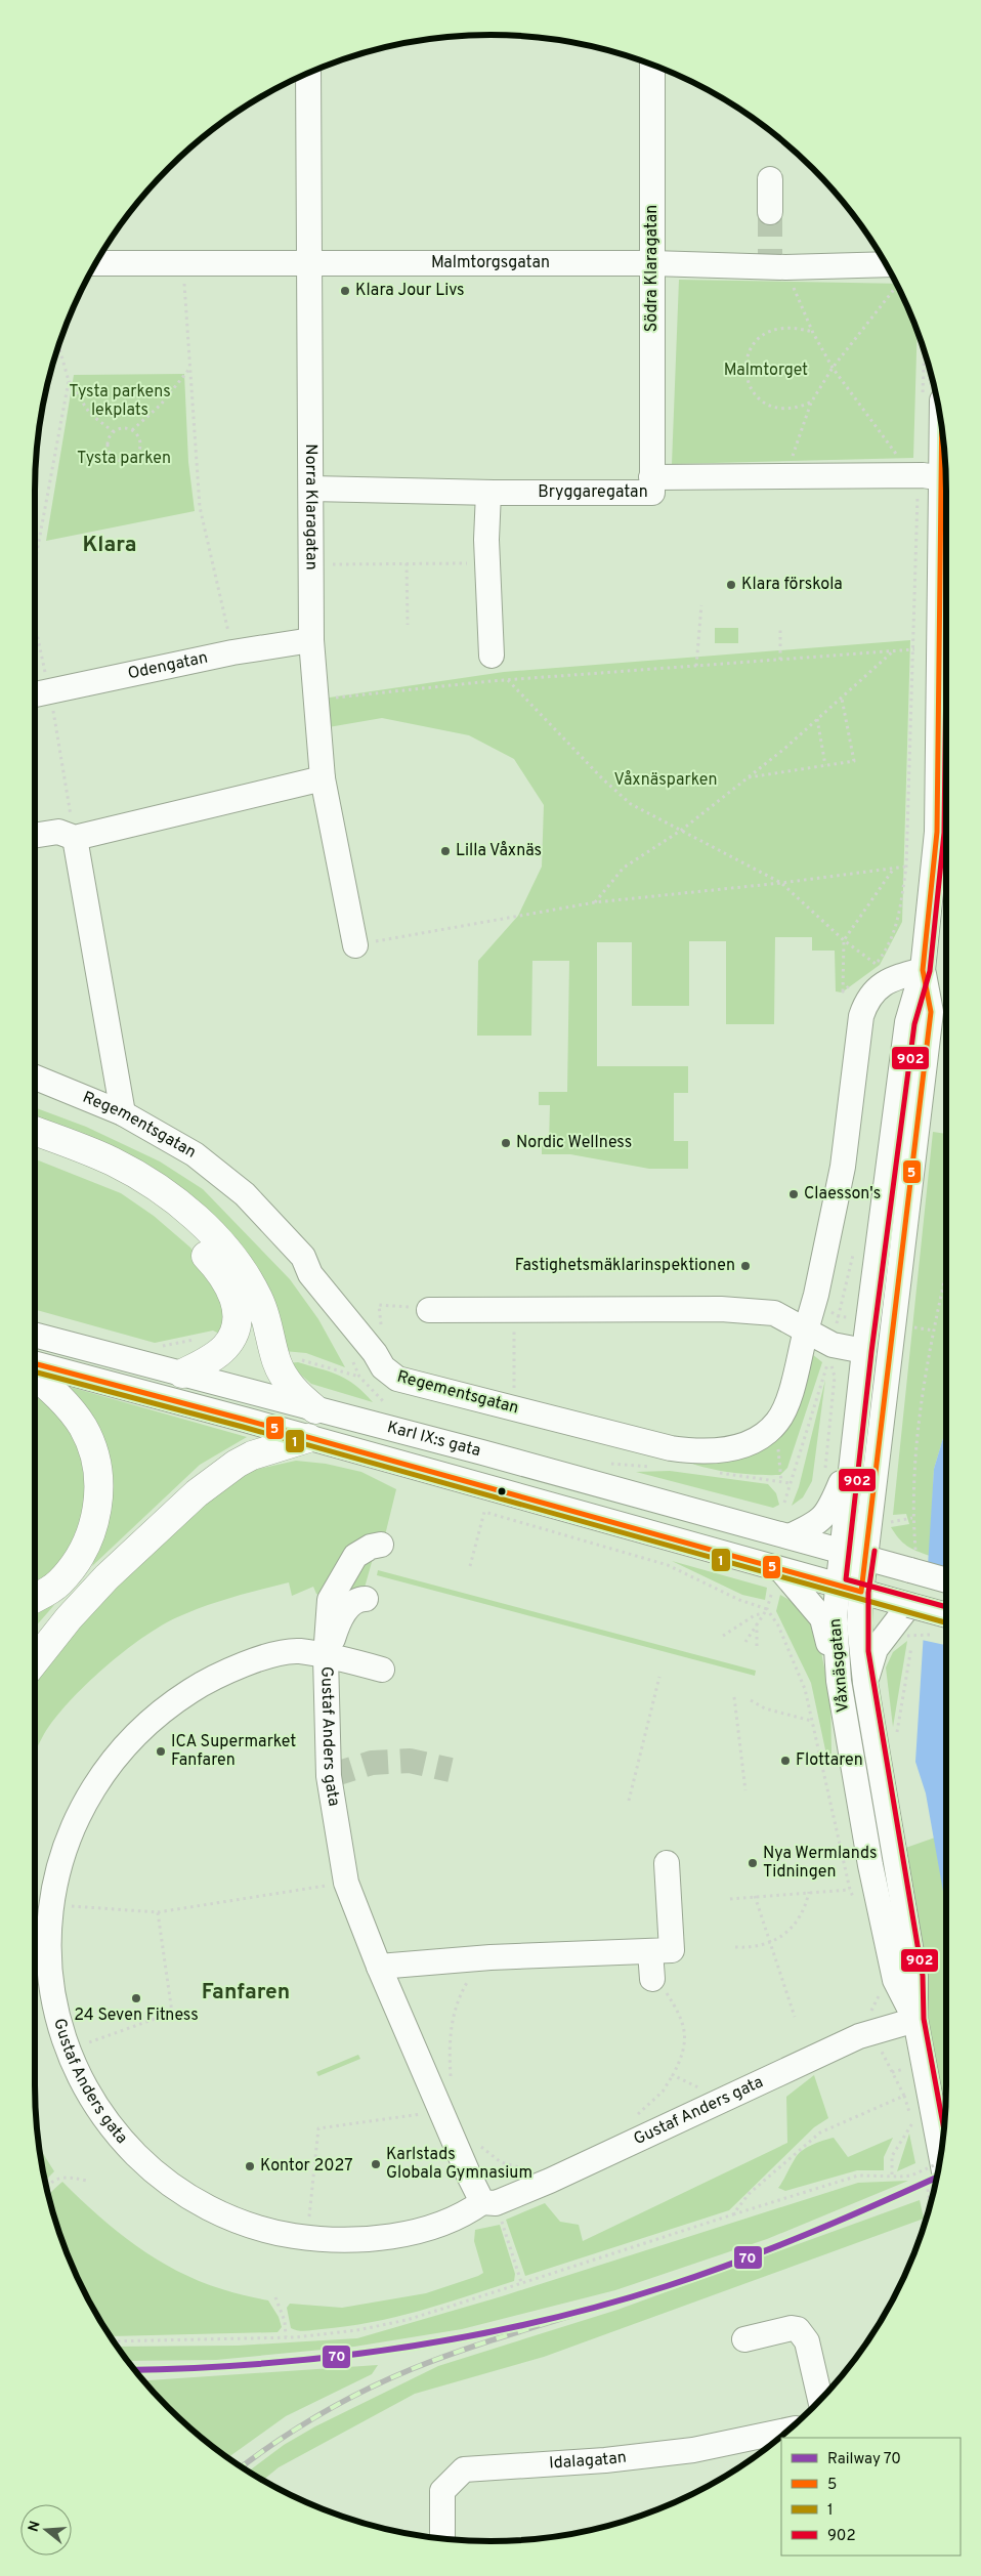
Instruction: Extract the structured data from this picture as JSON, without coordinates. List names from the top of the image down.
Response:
{
  "streets": {
    "street": [
      "Malmtorgsgatan",
      "Södra Klaragatan",
      "Bryggaregatan",
      "Norra Klaragatan",
      "Odengatan",
      "Regementsgatan",
      "Karl IX:s gata",
      "Våxnäsgatan",
      "Gustaf Anders gata",
      "Idalagatan"
    ]
  },
  "crossings": [
    ["Malmtorgsgatan", "Södra Klaragatan"],
    ["Malmtorgsgatan", "Norra Klaragatan"],
    ["Södra Klaragatan", "Bryggaregatan"],
    ["Bryggaregatan", "Norra Klaragatan"],
    ["Norra Klaragatan", "Odengatan"],
    ["Regementsgatan", "Våxnäsgatan"],
    ["Karl IX:s gata", "Våxnäsgatan"],
    ["Våxnäsgatan", "Gustaf Anders gata"]
  ],
  "districts": ["Klara", "Fanfaren"],
  "parks": [
    "Malmtorget",
    "Tysta parkens lekplats",
    "Tysta parken",
    "Våxnäsparken"
  ],
  "places": [
    "Klara Jour Livs",
    "Klara förskola",
    "Lilla Våxnäs",
    "Nordic Wellness",
    "Claesson's",
    "Fastighetsmäklarinspektionen",
    "ICA Supermarket Fanfaren",
    "Flottaren",
    "Nya Wermlands Tidningen",
    "24 Seven Fitness",
    "Karlstads Globala Gymnasium",
    "Kontor 2027"
  ],
  "lines": [
    "transit line 5",
    "transit line 902",
    "transit line 1",
    "rail line 70"
  ],
  "legend": [
    "Railway 70",
    "5",
    "1",
    "902"
  ],
  "north": "left"
}
